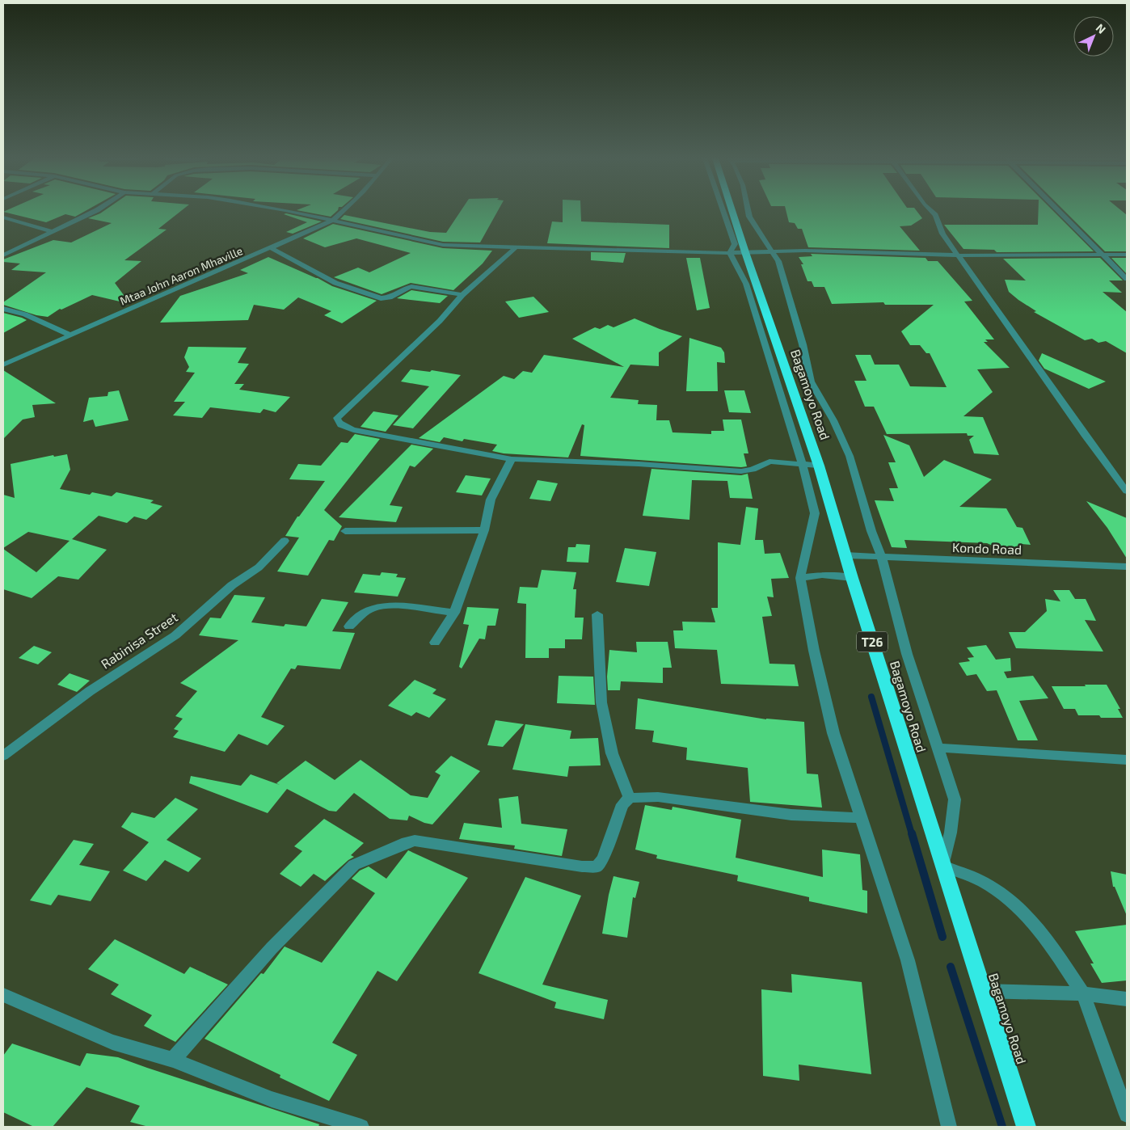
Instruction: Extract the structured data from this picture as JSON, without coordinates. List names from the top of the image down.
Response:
{
  "streets": {
    "highway": ["Bagamoyo Road", "T26"],
    "street": ["Mtaa John Aaron Mhaville", "Kondo Road", "Rabinisa Street"]
  },
  "crossings": [
    ["Bagamoyo Road", "Kondo Road"]
  ],
  "north": "top right"
}
